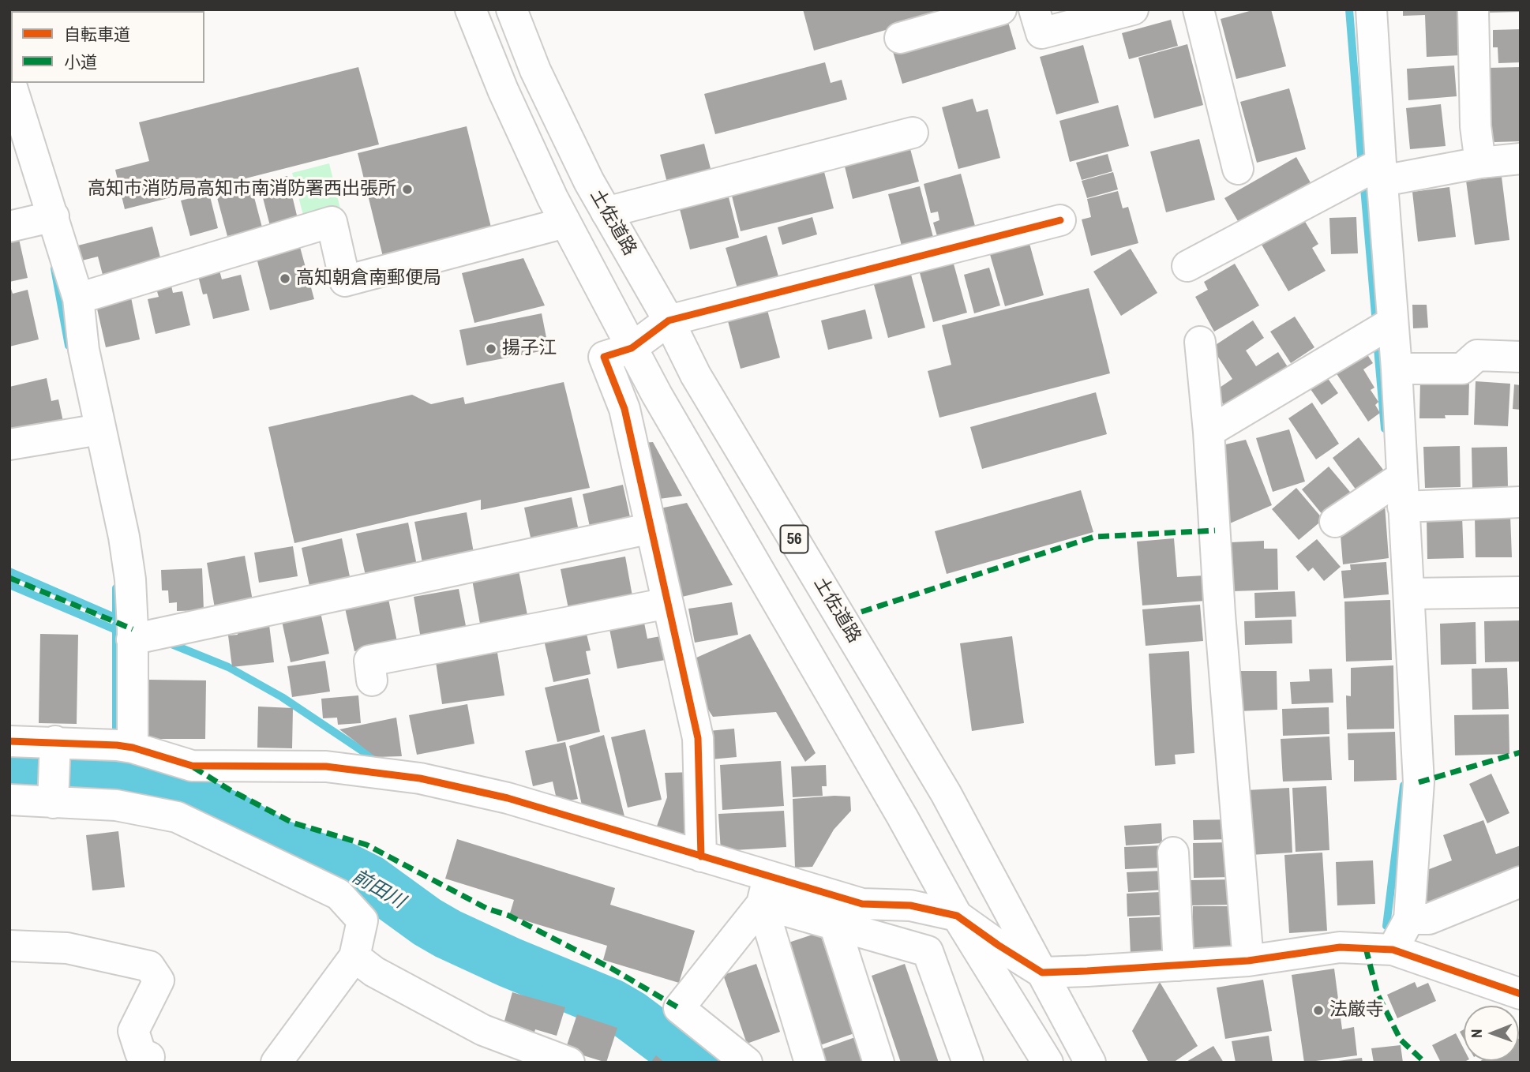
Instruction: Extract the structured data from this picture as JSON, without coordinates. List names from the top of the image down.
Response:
{
  "streets": {
    "main road": ["土佐道路", "56"]
  },
  "water": ["前田川"],
  "places": [
    "高知市消防局高知市南消防署西出張所",
    "高知朝倉南郵便局",
    "揚子江",
    "法厳寺"
  ],
  "legend": ["自転車道", "小道"],
  "north": "left"
}
